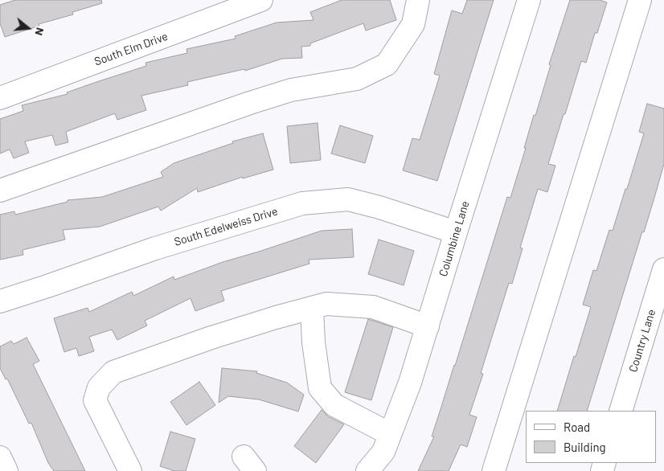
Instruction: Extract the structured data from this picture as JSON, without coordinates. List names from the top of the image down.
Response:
{
  "streets": {
    "street": [
      "South Elm Drive",
      "South Edelweiss Drive",
      "Columbine Lane",
      "Country Lane"
    ]
  },
  "crossings": [
    ["South Edelweiss Drive", "Columbine Lane"]
  ],
  "legend": ["Road", "Building"],
  "north": "right"
}
